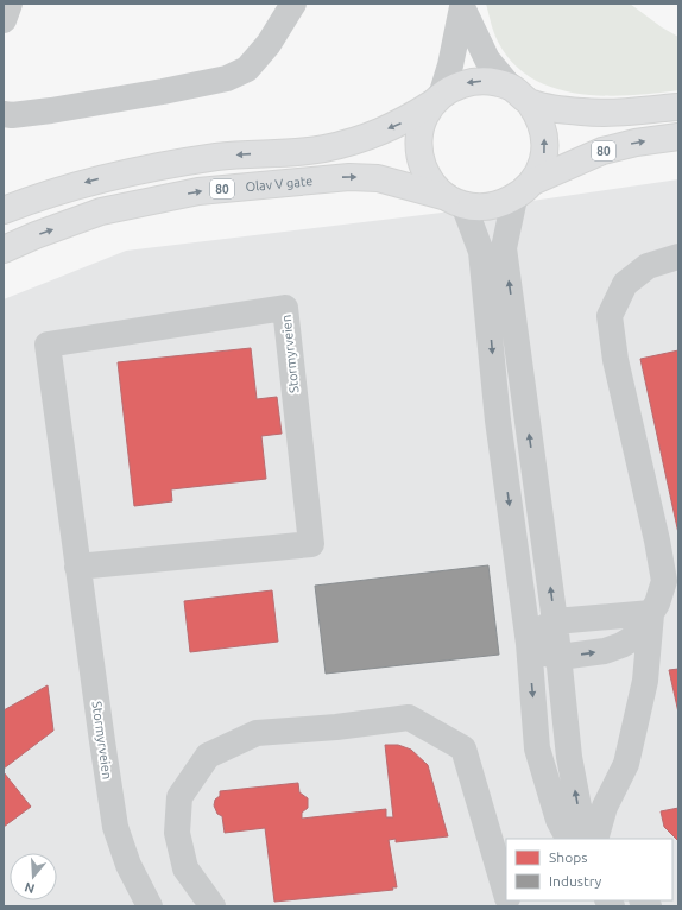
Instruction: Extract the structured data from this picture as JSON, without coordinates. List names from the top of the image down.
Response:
{
  "streets": {
    "highway": ["80", "Olav V gate"],
    "street": ["Stormyrveien"]
  },
  "legend": ["Shops", "Industry"],
  "north": "bottom"
}
